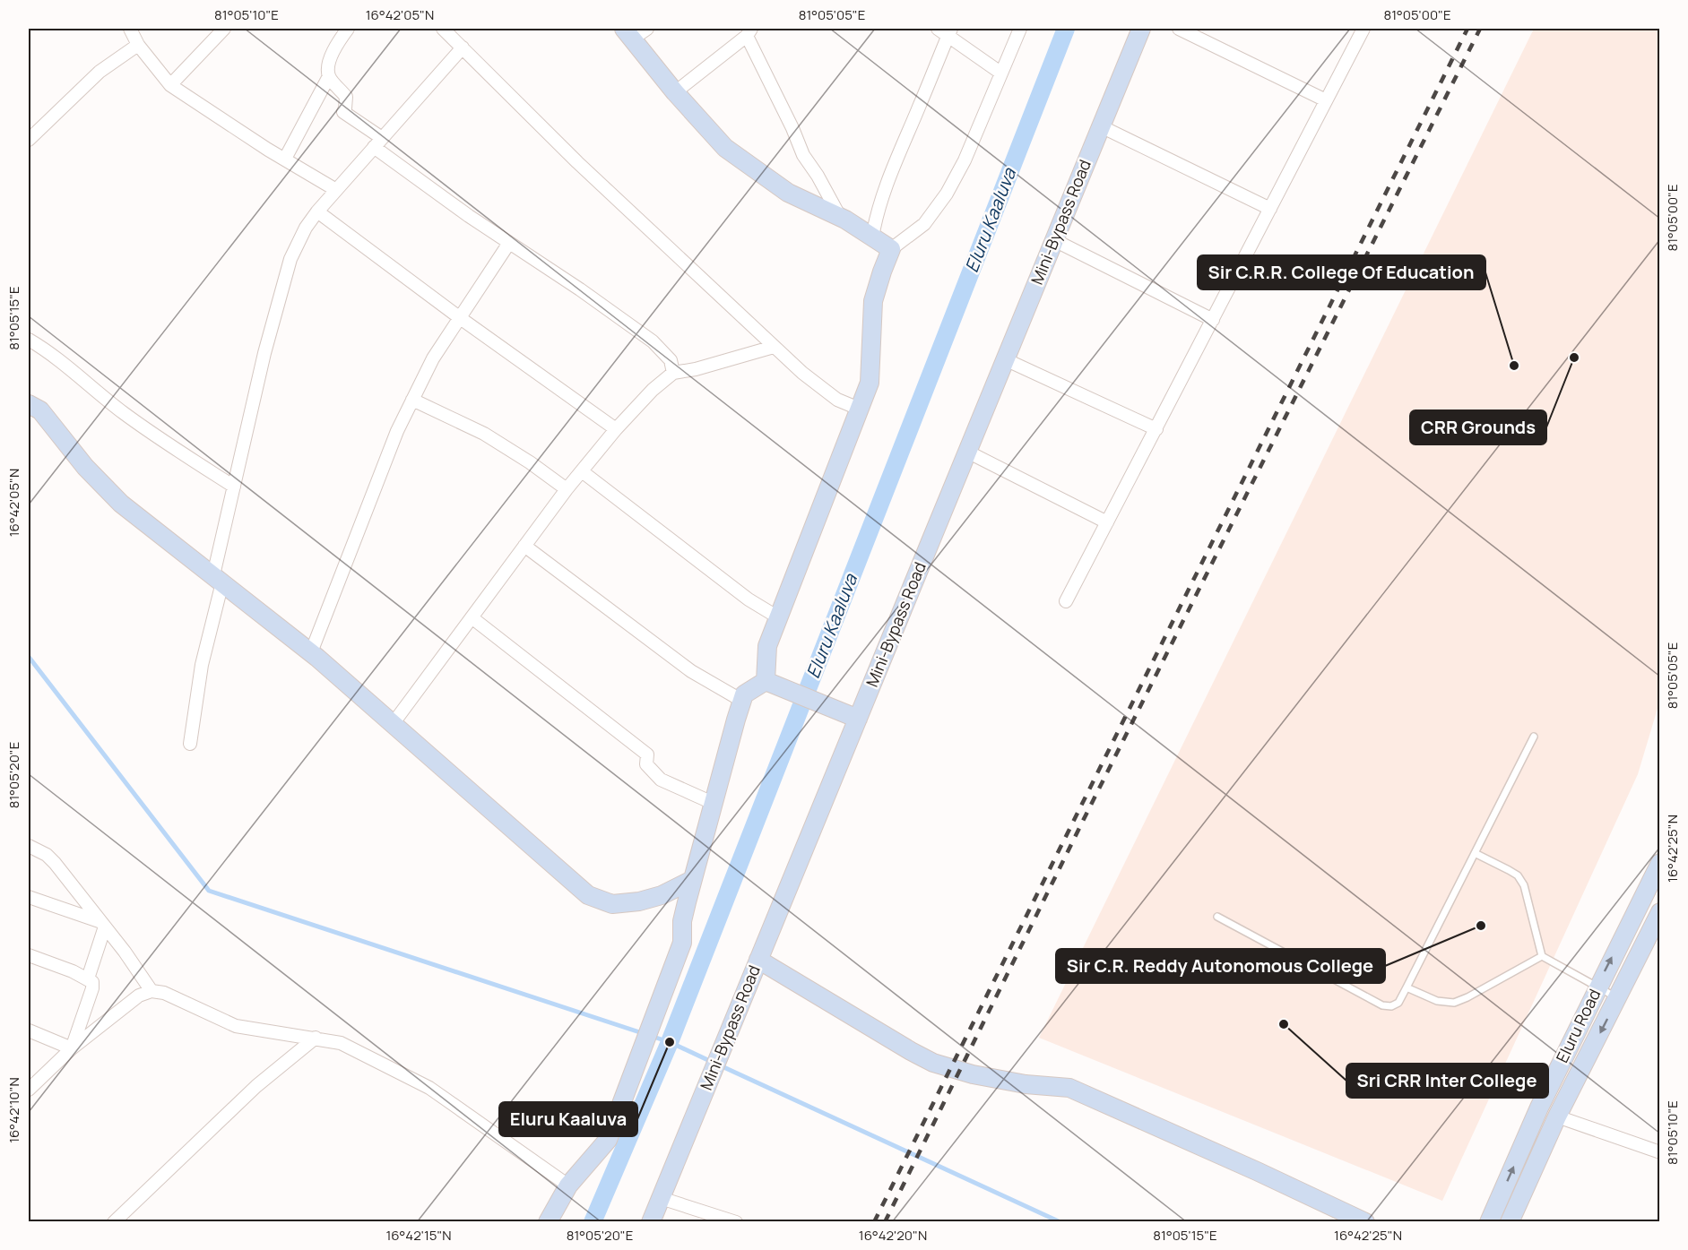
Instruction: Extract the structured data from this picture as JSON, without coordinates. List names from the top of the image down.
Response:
{
  "streets": {
    "street": ["Mini-Bypass Road", "Eluru Road"]
  },
  "water": ["Eluru Kaaluva"],
  "places": [
    "CRR Grounds",
    "Sir C.R.R. College Of Education",
    "Sir C.R. Reddy Autonomous College",
    "Sri CRR Inter College",
    "Eluru Kaaluva"
  ],
  "coordinates": [
    "81°05'10\"E",
    "16°42'05\"N",
    "81°05'05\"E",
    "81°05'00\"E",
    "81°05'15\"E",
    "81°05'20\"E",
    "16°42'25\"N",
    "16°42'10\"N",
    "16°42'15\"N",
    "16°42'20\"N"
  ]
}
